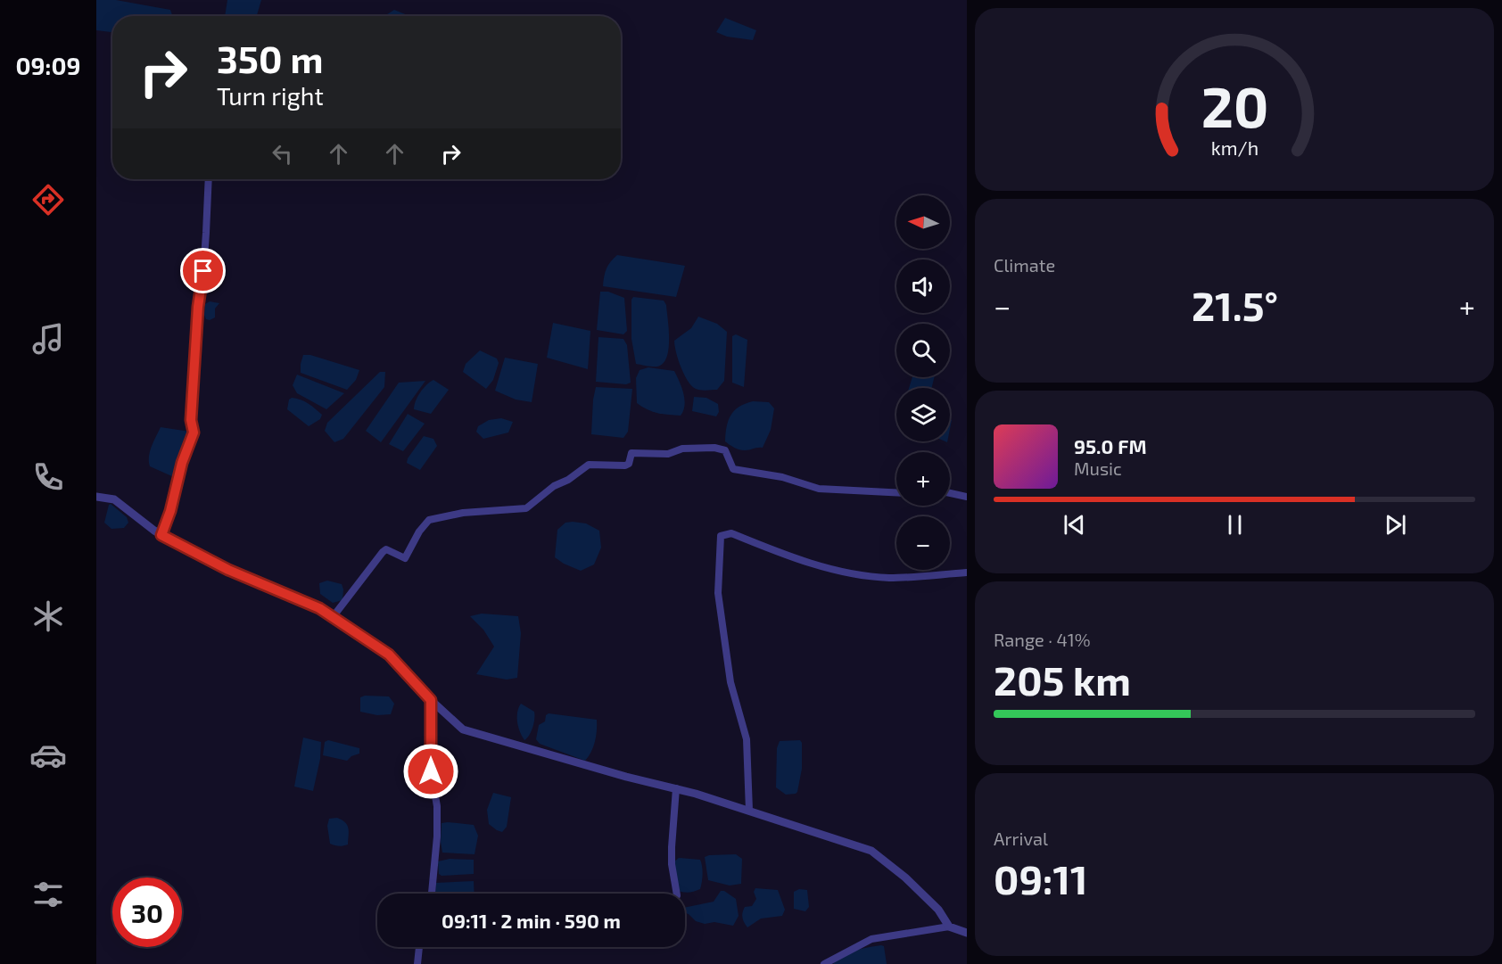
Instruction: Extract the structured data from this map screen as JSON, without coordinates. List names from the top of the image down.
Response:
{
  "north": "left",
  "page": {
    "tabs": "09:09",
    "turn": ["350 m", "Turn right"],
    "map_buttons": ["+", "−"],
    "tile": [
      "Climate",
      ["Range · 41%", "205 km"],
      ["Arrival", "09:11"]
    ],
    "heat": ["−", "21.5°", "+"],
    "song": ["95.0 FM", "Music"],
    "limit": "30",
    "trip": "09:11 · 2 min · 590 m",
    "gauge": ["20", "km/h"]
  }
}
